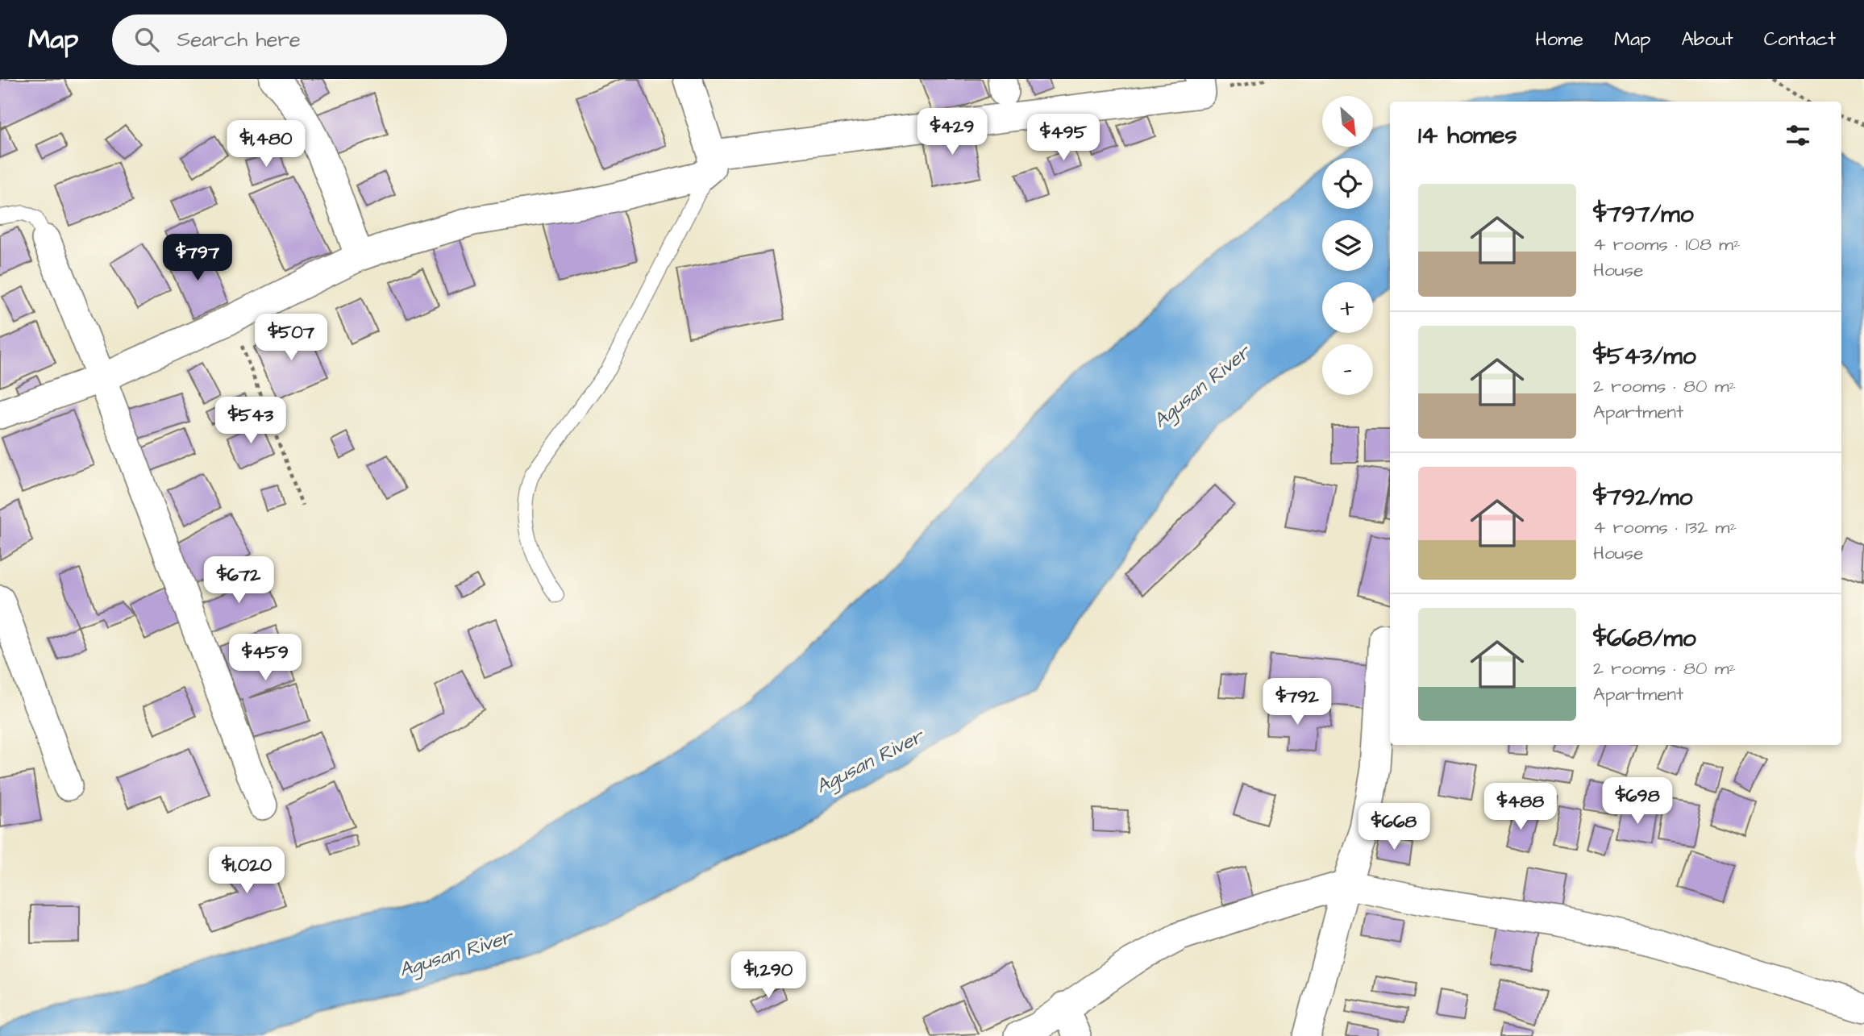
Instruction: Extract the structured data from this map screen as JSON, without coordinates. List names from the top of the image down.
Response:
{
  "water": ["Agusan River"],
  "north": "bottom right",
  "page": {
    "header": "Map",
    "search": "Search here",
    "nav": [
      "Home",
      "Map",
      "About",
      "Contact"
    ],
    "map_buttons": ["+", "−"],
    "heading": "14 homes",
    "price": [
      "$429",
      "$495",
      "$1,480",
      "$797",
      "$507",
      "$543",
      "$672",
      "$459",
      "$792",
      "$698",
      "$488",
      "$668",
      "$1,020",
      "$1,290"
    ],
    "list": [
      {
        "name": "$797/mo",
        "note": "4 rooms · 108 m² · House"
      },
      {
        "name": "$543/mo",
        "note": "2 rooms · 80 m² · Apartment"
      },
      {
        "name": "$792/mo",
        "note": "4 rooms · 132 m² · House"
      },
      {
        "name": "$668/mo",
        "note": "2 rooms · 80 m² · Apartment"
      }
    ]
  }
}
